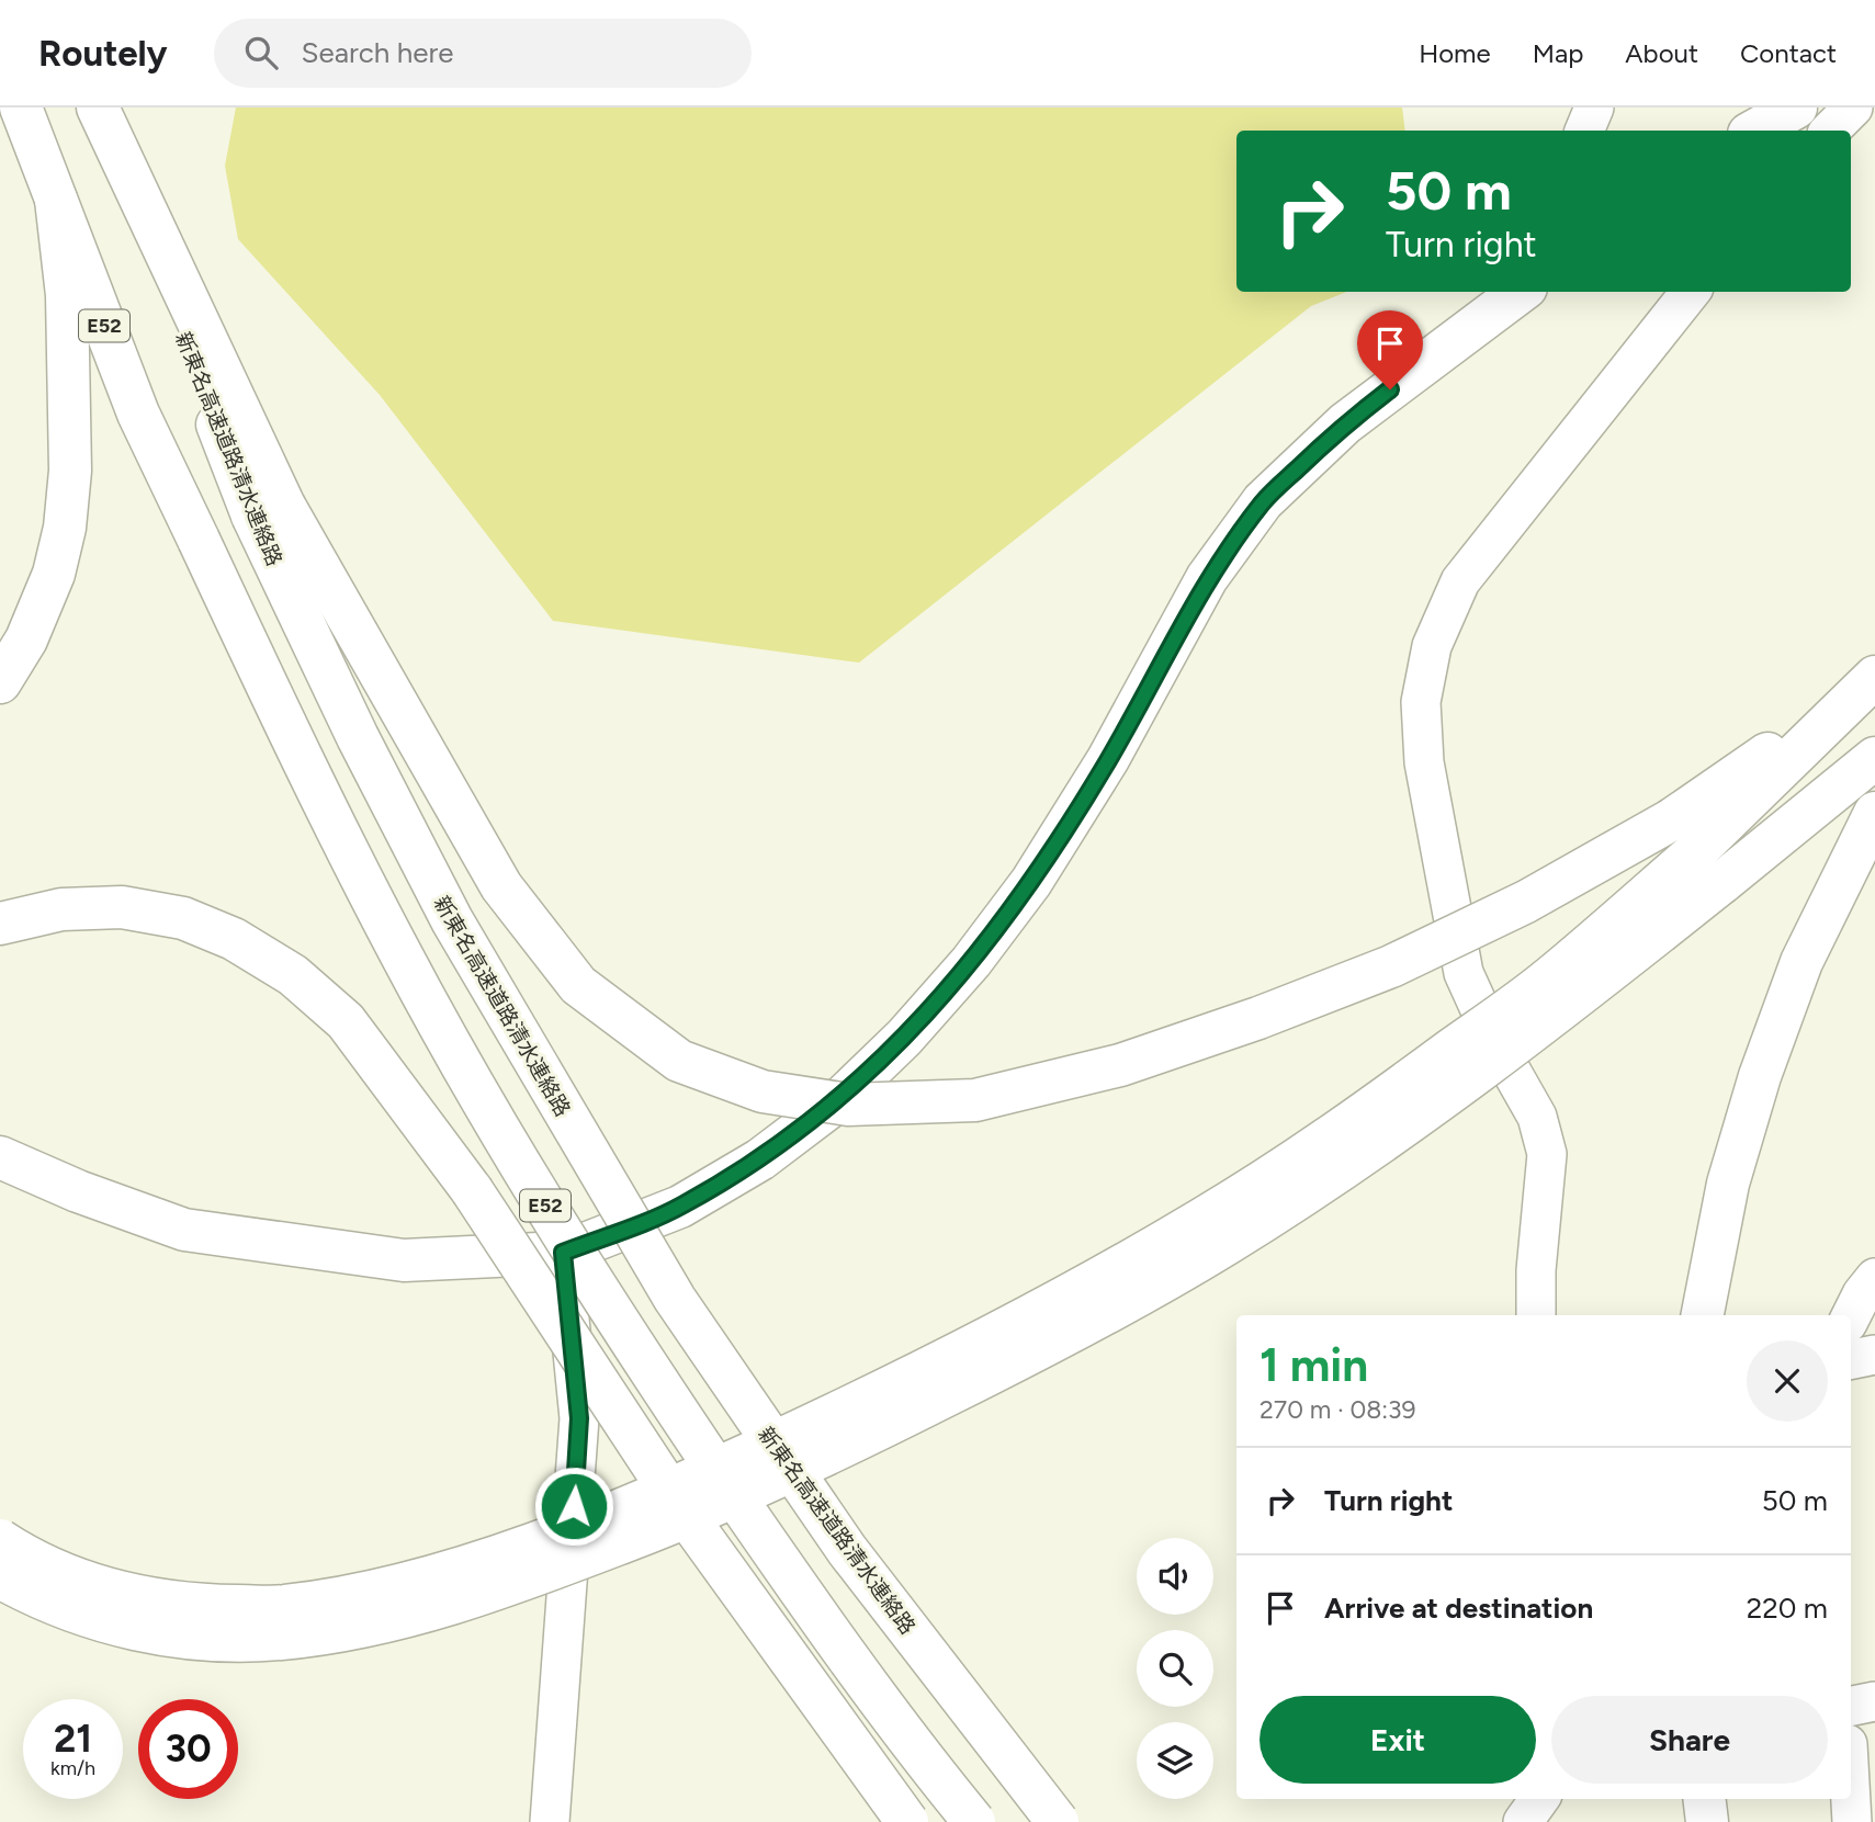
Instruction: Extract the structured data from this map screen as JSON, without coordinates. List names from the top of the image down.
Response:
{
  "streets": {
    "main road": ["E52", "新東名高速道路清水連絡路"]
  },
  "page": {
    "header": "Routely",
    "search": "Search here",
    "nav": [
      "Home",
      "Map",
      "About",
      "Contact"
    ],
    "turn": ["50 m", "Turn right"],
    "heading": ["1 min", "270 m · 08:39"],
    "list": [
      {
        "name": "Turn right",
        "value": "50 m"
      },
      {
        "name": "Arrive at destination",
        "value": "220 m"
      }
    ],
    "buttons": ["Exit", "Share"],
    "speed": "21 km/h",
    "limit": "30"
  }
}
